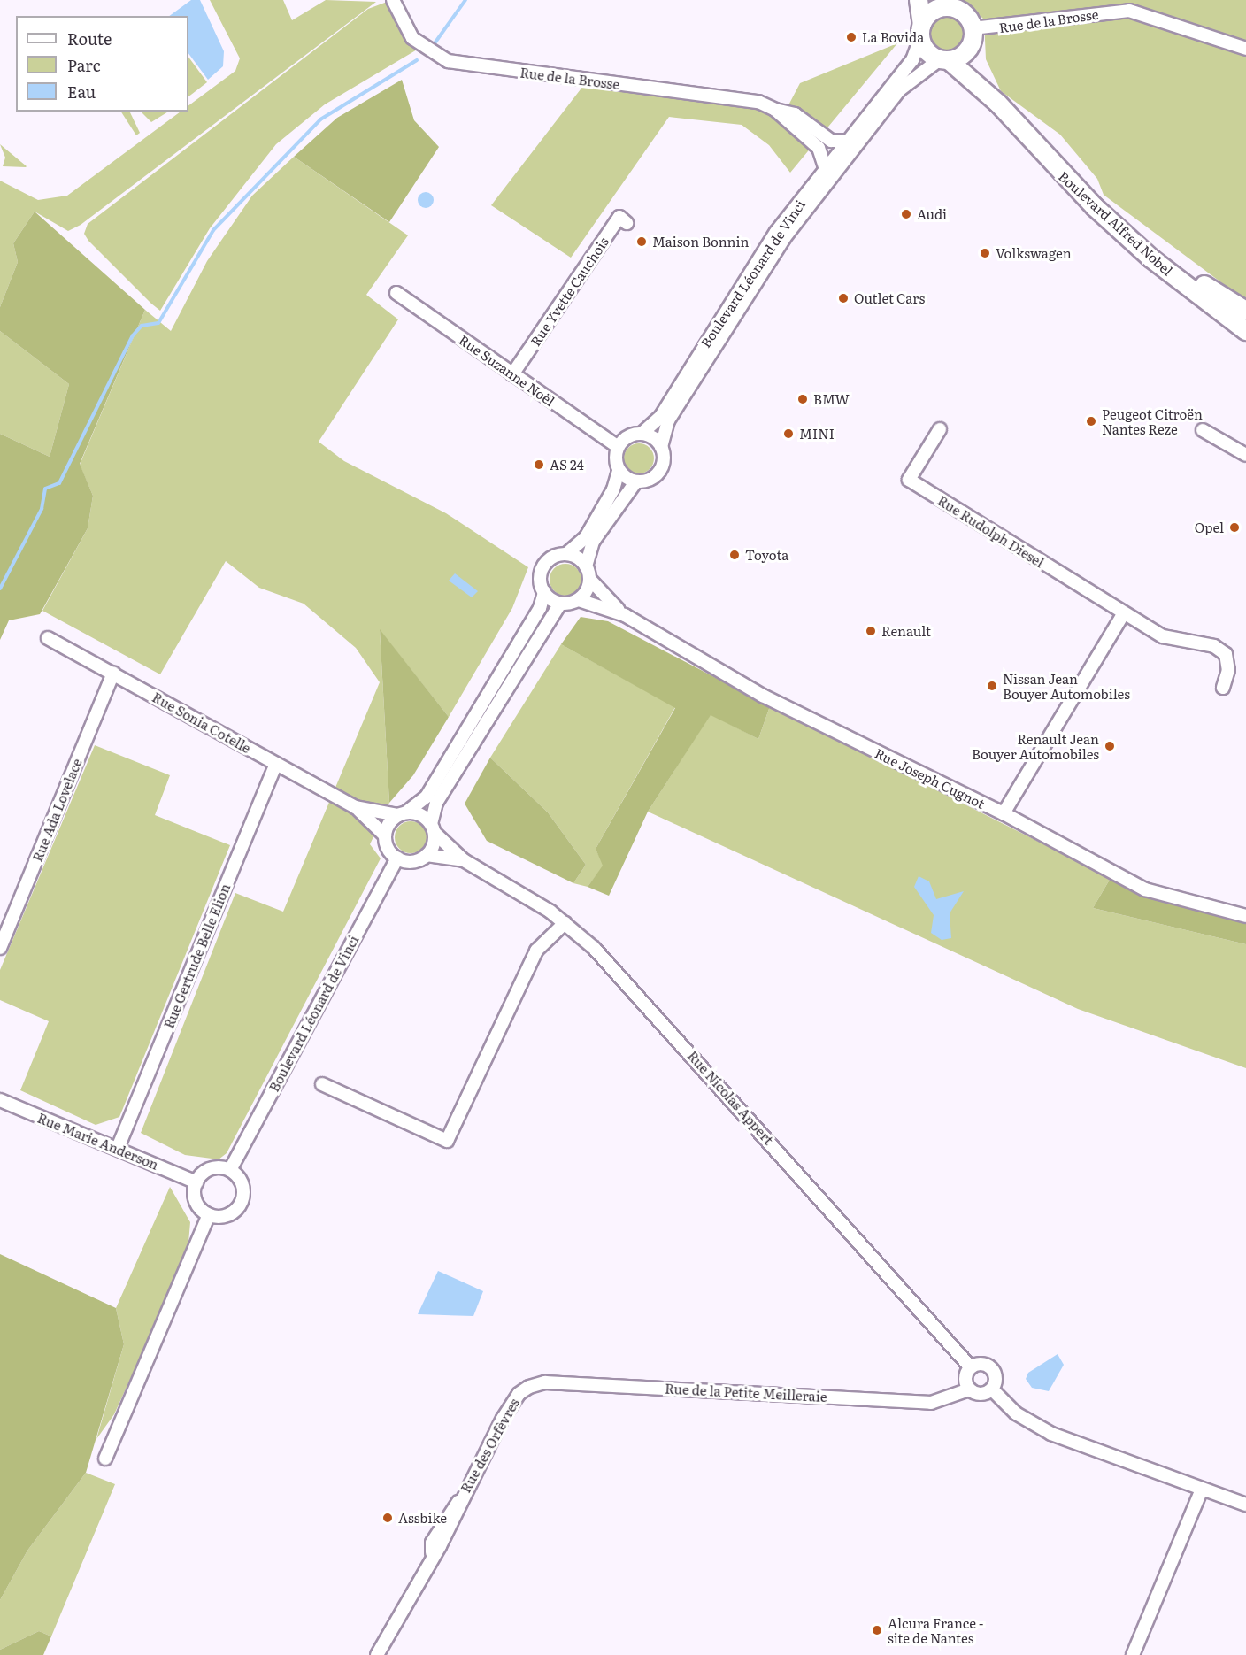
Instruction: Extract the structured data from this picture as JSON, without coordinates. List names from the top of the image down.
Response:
{
  "streets": {
    "main road": ["Boulevard Alfred Nobel"],
    "street": [
      "Rue de la Brosse",
      "Boulevard Léonard de Vinci",
      "Rue Yvette Cauchois",
      "Rue Suzanne Noël",
      "Rue Rudolph Diesel",
      "Rue Sonia Cotelle",
      "Rue Joseph Cugnot",
      "Rue Ada Lovelace",
      "Rue Gertrude Belle Elion",
      "Rue Nicolas Appert",
      "Rue Marie Anderson",
      "Rue de la Petite Meilleraie",
      "Rue des Orfèvres"
    ]
  },
  "crossings": [
    ["Rue de la Brosse", "Boulevard Alfred Nobel"],
    ["Rue de la Brosse", "Boulevard Léonard de Vinci"],
    ["Boulevard Alfred Nobel", "Boulevard Léonard de Vinci"],
    ["Boulevard Léonard de Vinci", "Rue Suzanne Noël"],
    ["Boulevard Léonard de Vinci", "Rue Marie Anderson"],
    ["Rue Yvette Cauchois", "Rue Suzanne Noël"],
    ["Rue Sonia Cotelle", "Rue Ada Lovelace"],
    ["Rue Sonia Cotelle", "Rue Gertrude Belle Elion"],
    ["Rue Gertrude Belle Elion", "Rue Marie Anderson"],
    ["Rue Nicolas Appert", "Rue de la Petite Meilleraie"],
    ["Rue de la Petite Meilleraie", "Rue des Orfèvres"]
  ],
  "places": [
    "La Bovida",
    "Audi",
    "Maison Bonnin",
    "Volkswagen",
    "Outlet Cars",
    "BMW",
    "Peugeot Citroën Nantes Reze",
    "MINI",
    "AS 24",
    "Opel",
    "Toyota",
    "Renault",
    "Nissan Jean Bouyer Automobiles",
    "Renault Jean Bouyer Automobiles",
    "Assbike",
    "Alcura France - site de Nantes"
  ],
  "legend": ["Route", "Parc", "Eau"]
}
